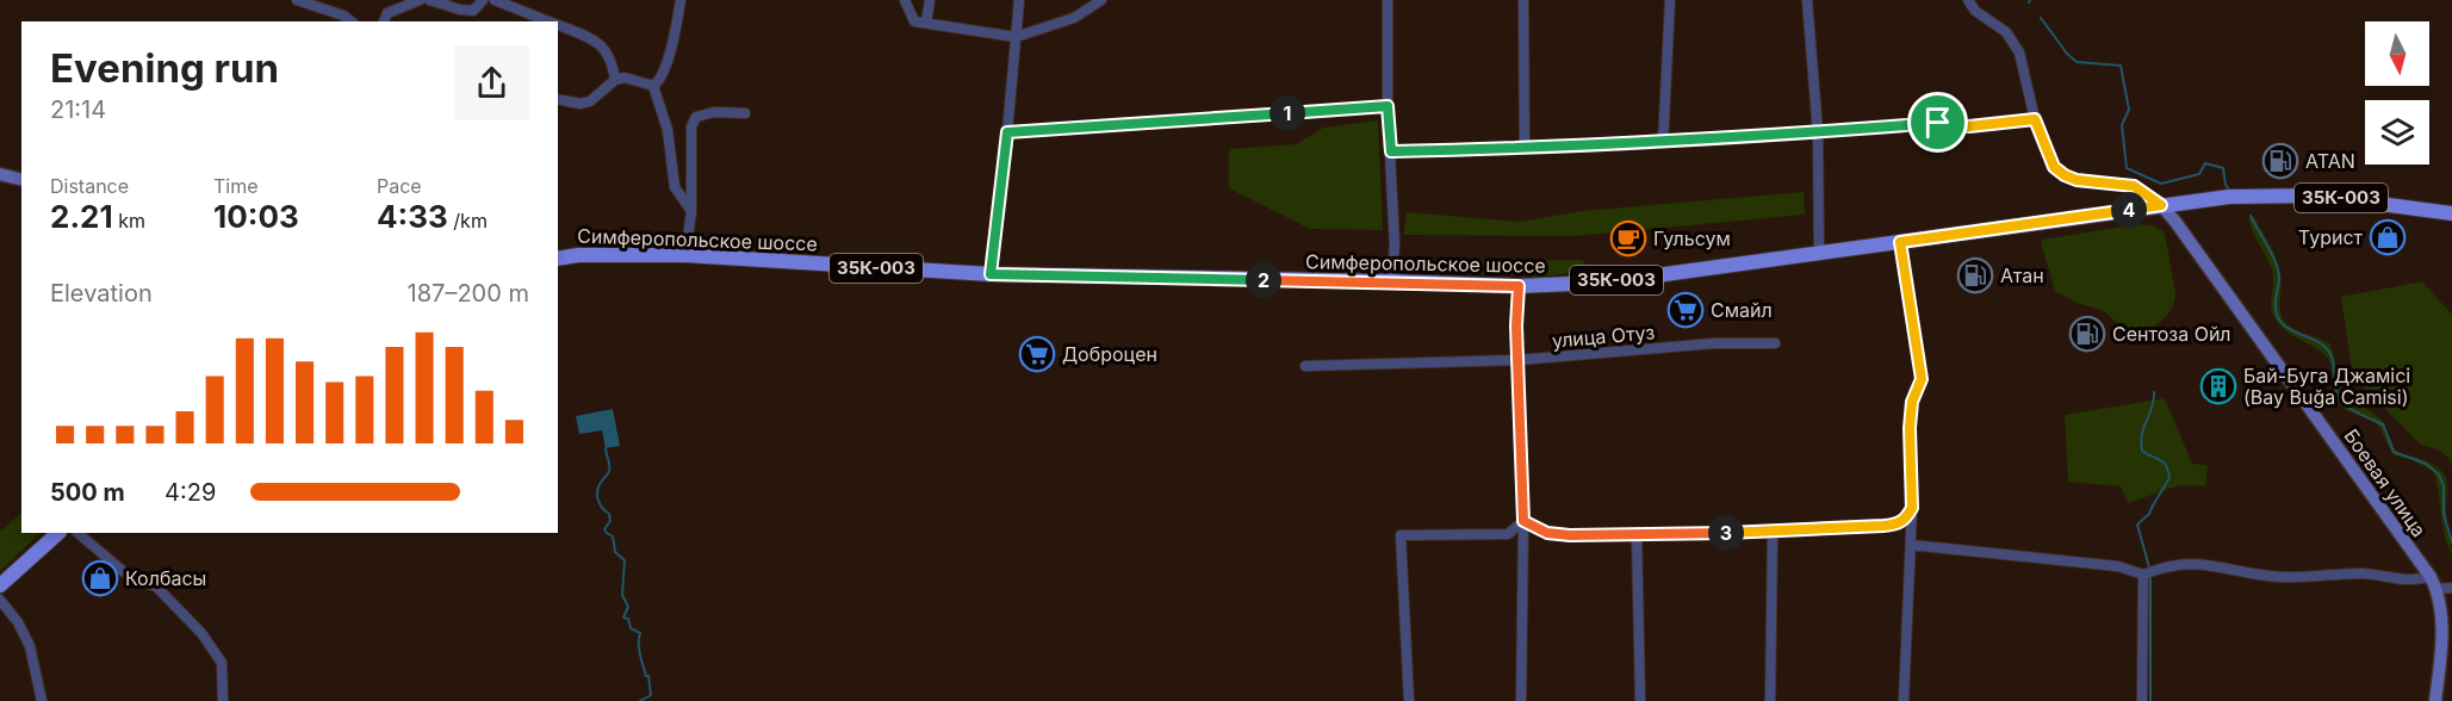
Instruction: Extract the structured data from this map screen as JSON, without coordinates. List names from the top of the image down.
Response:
{
  "streets": {
    "main road": ["35К-003", "Симферопольское шоссе"],
    "street": ["улица Отуз", "Боевая улица"]
  },
  "crossings": [
    ["35К-003", "Симферопольское шоссе"],
    ["35К-003", "Боевая улица"],
    ["Симферопольское шоссе", "Боевая улица"]
  ],
  "places": {
    "fuel station": ["ATAN", "Атан", "Сентоза Ойл"],
    "shop": ["Турист", "Колбасы"],
    "cafe": ["Гульсум"],
    "supermarket": ["Смайл", "Доброцен"],
    "building": ["Бай-Буга Джамісі (Bay Buğa Camisi)"]
  },
  "north": "bottom",
  "page": {
    "heading": ["Evening run", "21:14"],
    "pins": [
      "1",
      "4",
      "2",
      "3"
    ],
    "stats": [
      ["Distance", "2.21 km"],
      ["Time", "10:03"],
      ["Pace", "4:33 /km"]
    ],
    "chart": ["Elevation", "187–200 m"],
    "list": [
      {
        "name": "500 m",
        "note": "4:29"
      }
    ]
  }
}
